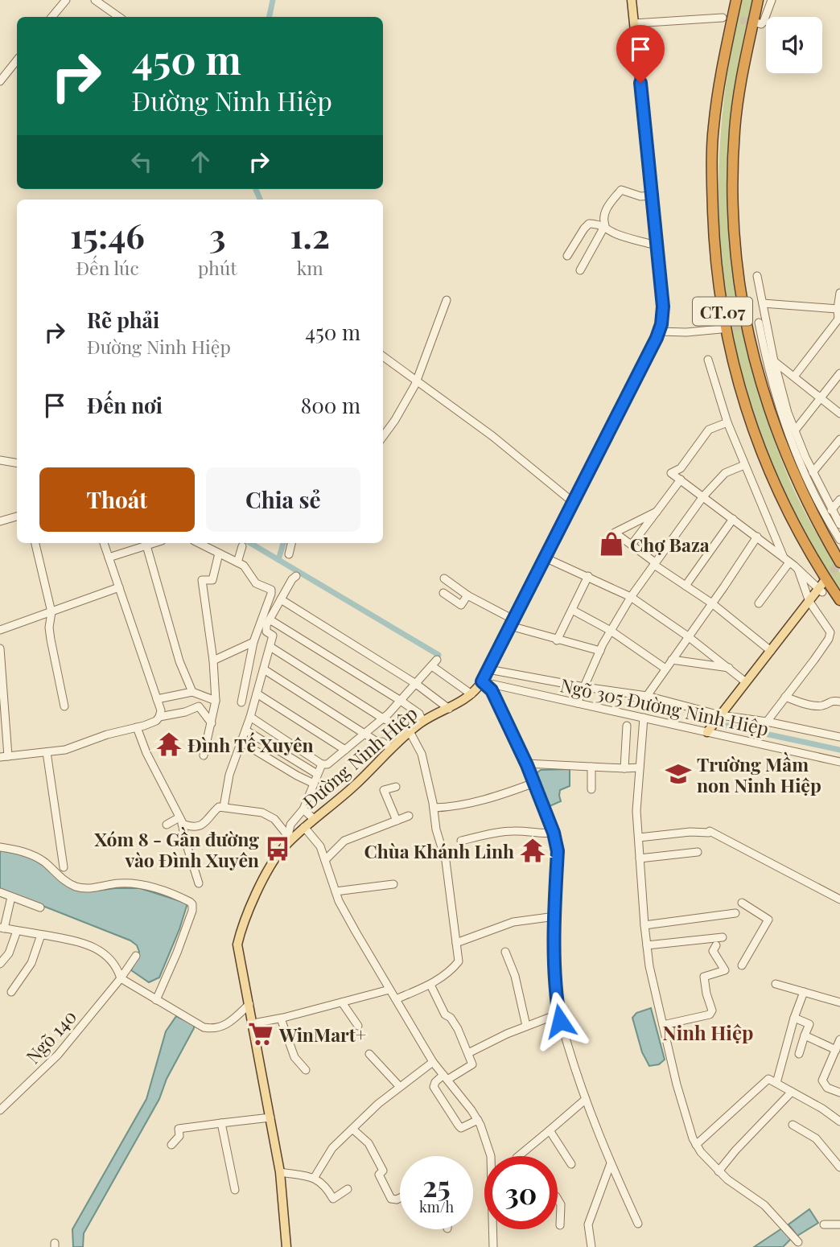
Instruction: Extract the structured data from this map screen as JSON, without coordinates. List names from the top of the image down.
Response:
{
  "streets": {
    "highway": ["CT.07"],
    "main road": ["Đường Ninh Hiệp"],
    "street": ["Ngõ 305 Đường Ninh Hiệp", "Ngõ 140"]
  },
  "crossings": [
    ["Ngõ 305 Đường Ninh Hiệp", "Đường Ninh Hiệp"]
  ],
  "districts": ["Ninh Hiệp"],
  "places": {
    "shop": ["Chợ Baza"],
    "temple": ["Đình Tế Xuyên", "Chùa Khánh Linh"],
    "school or university": ["Trường Mầm non Ninh Hiệp"],
    "bus stop": ["Xóm 8 - Gần đường vào Đình Xuyên"],
    "supermarket": ["WinMart+"]
  },
  "page": {
    "turn": ["450 m", "Đường Ninh Hiệp"],
    "eta": [
      "15:46",
      "Đến lúc",
      "3",
      "phút",
      "1.2",
      "km"
    ],
    "list": [
      {
        "name": "Rẽ phải",
        "note": "Đường Ninh Hiệp",
        "value": "450 m"
      },
      {
        "name": "Đến nơi",
        "value": "800 m"
      }
    ],
    "buttons": ["Thoát", "Chia sẻ"],
    "speed": "25 km/h",
    "limit": "30"
  }
}
